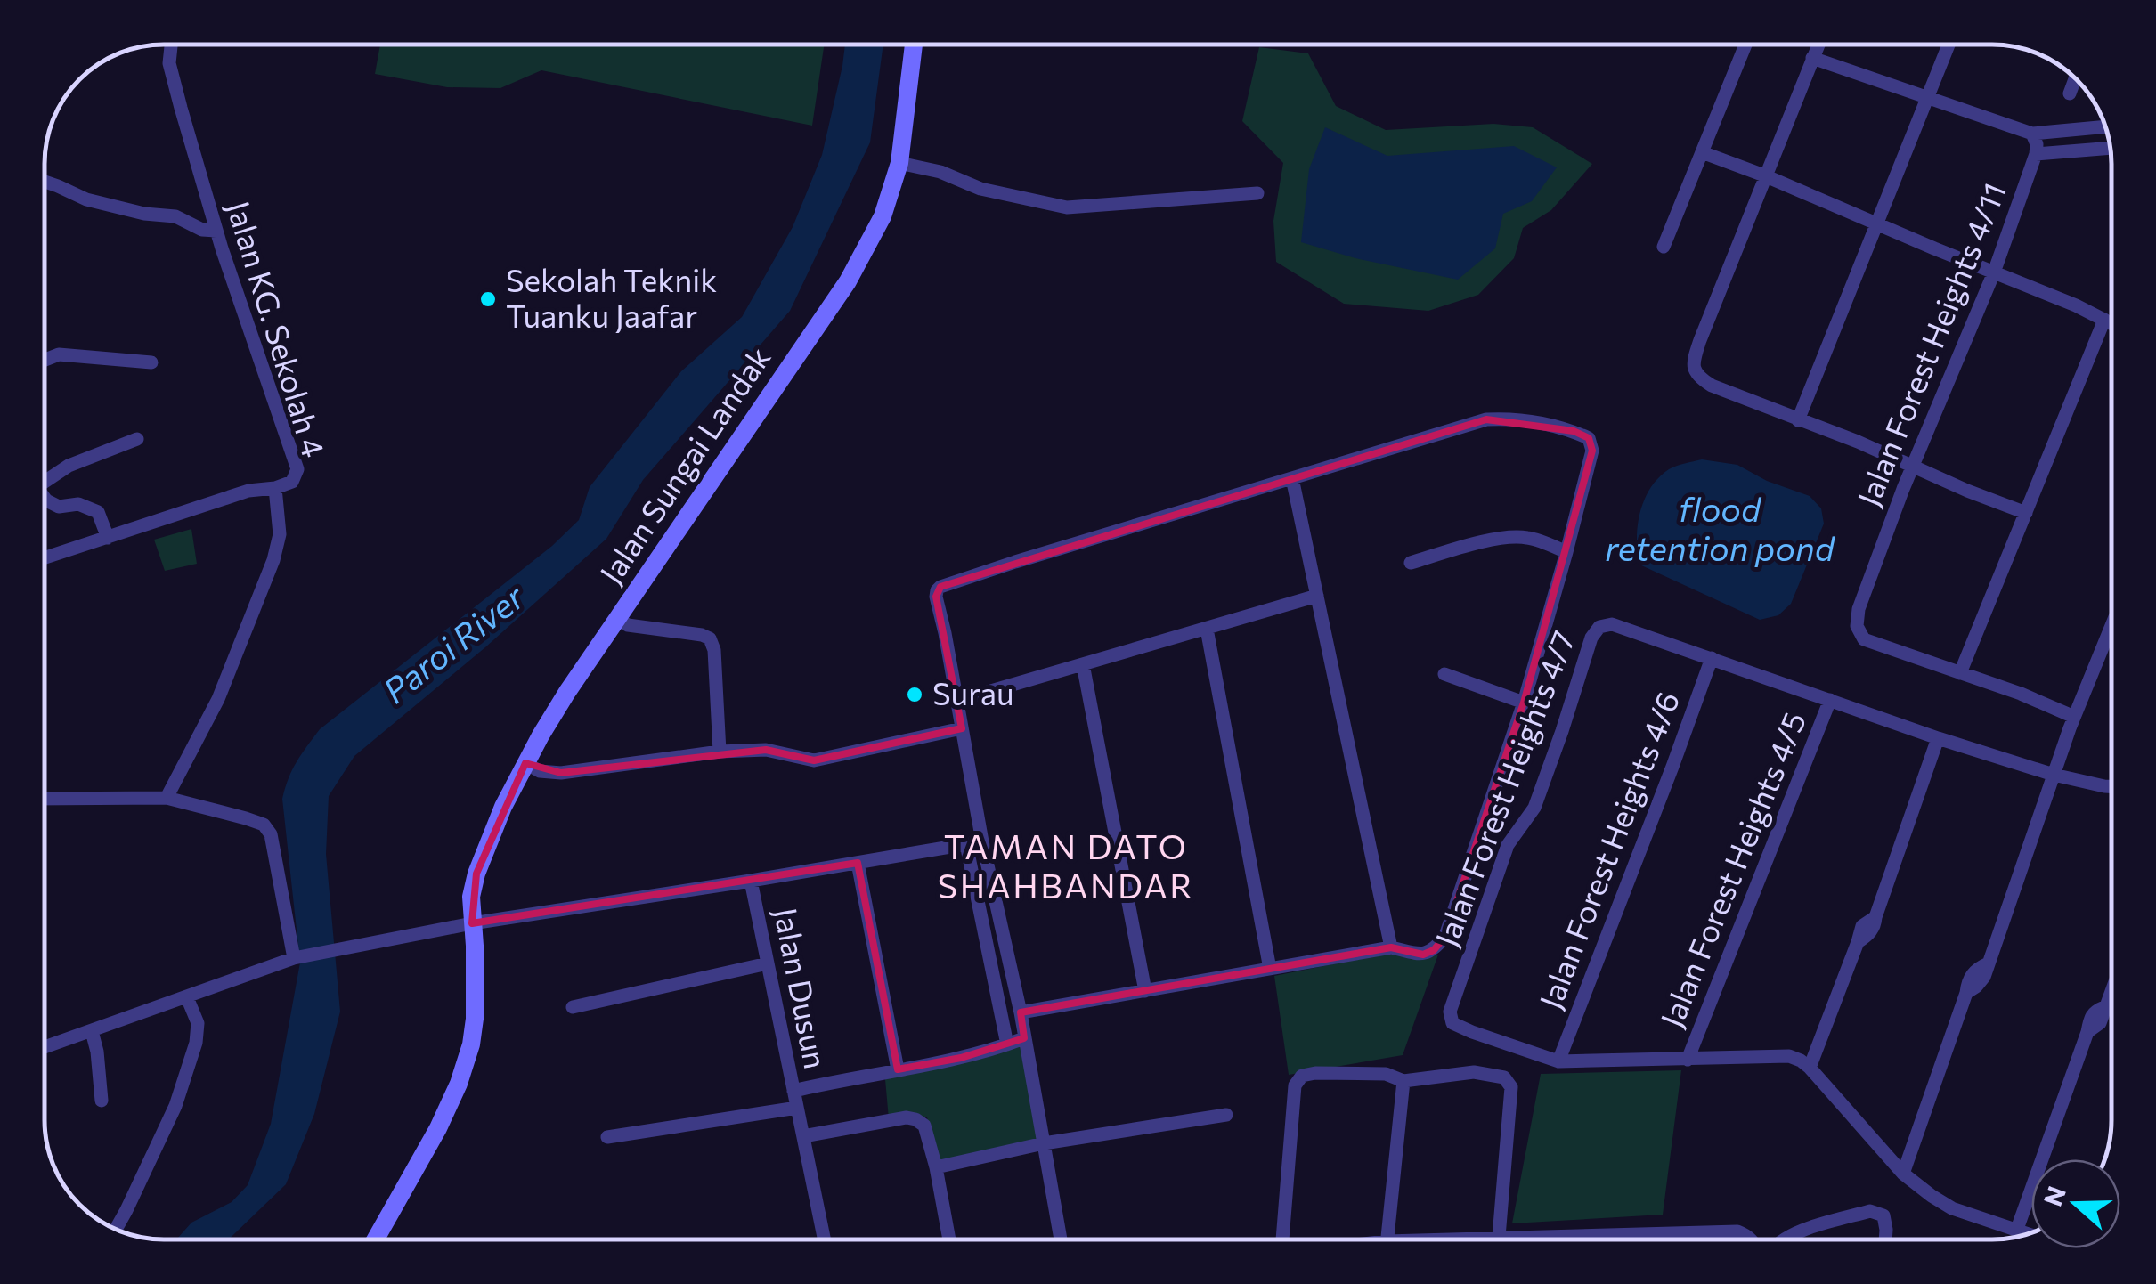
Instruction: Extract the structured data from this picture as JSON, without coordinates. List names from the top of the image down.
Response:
{
  "streets": {
    "street": [
      "Jalan KG. Sekolah 4",
      "Jalan Forest Heights 4/11",
      "Jalan Sungai Landak",
      "Jalan Forest Heights 4/7",
      "Jalan Forest Heights 4/6",
      "Jalan Forest Heights 4/5",
      "Jalan Dusun"
    ]
  },
  "crossings": [
    ["Jalan Forest Heights 4/7", "Jalan Forest Heights 4/6"]
  ],
  "districts": ["TAMAN DATO SHAHBANDAR"],
  "water": ["flood retention pond", "Paroi River"],
  "places": ["Sekolah Teknik Tuanku Jaafar", "Surau"],
  "north": "left"
}
